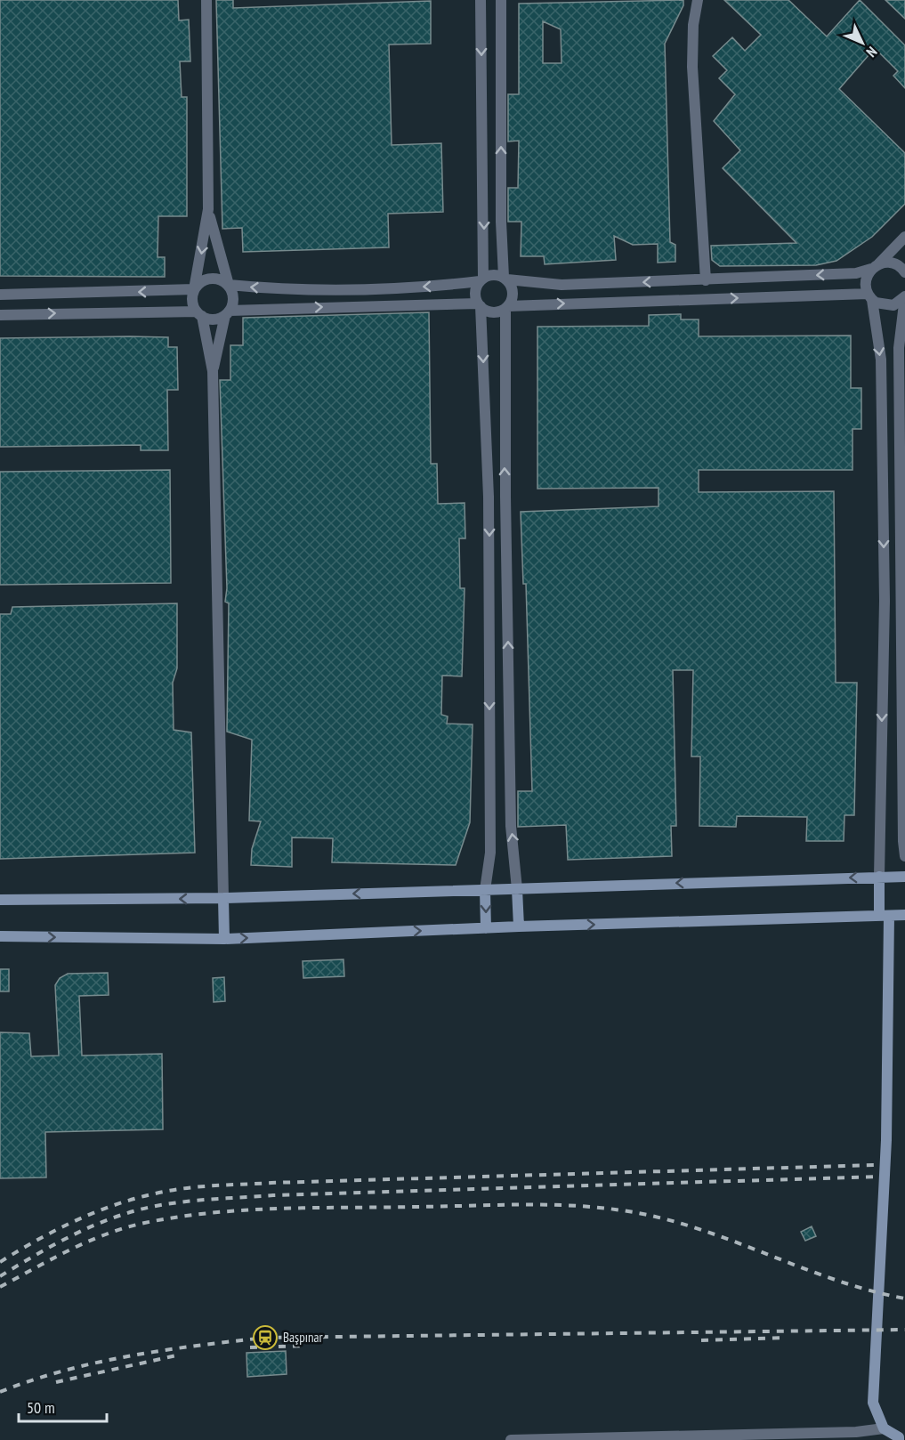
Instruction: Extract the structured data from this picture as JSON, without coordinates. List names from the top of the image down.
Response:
{
  "places": {
    "station": ["Başpınar"]
  },
  "scale_bar": "50 m",
  "north": "bottom right"
}
